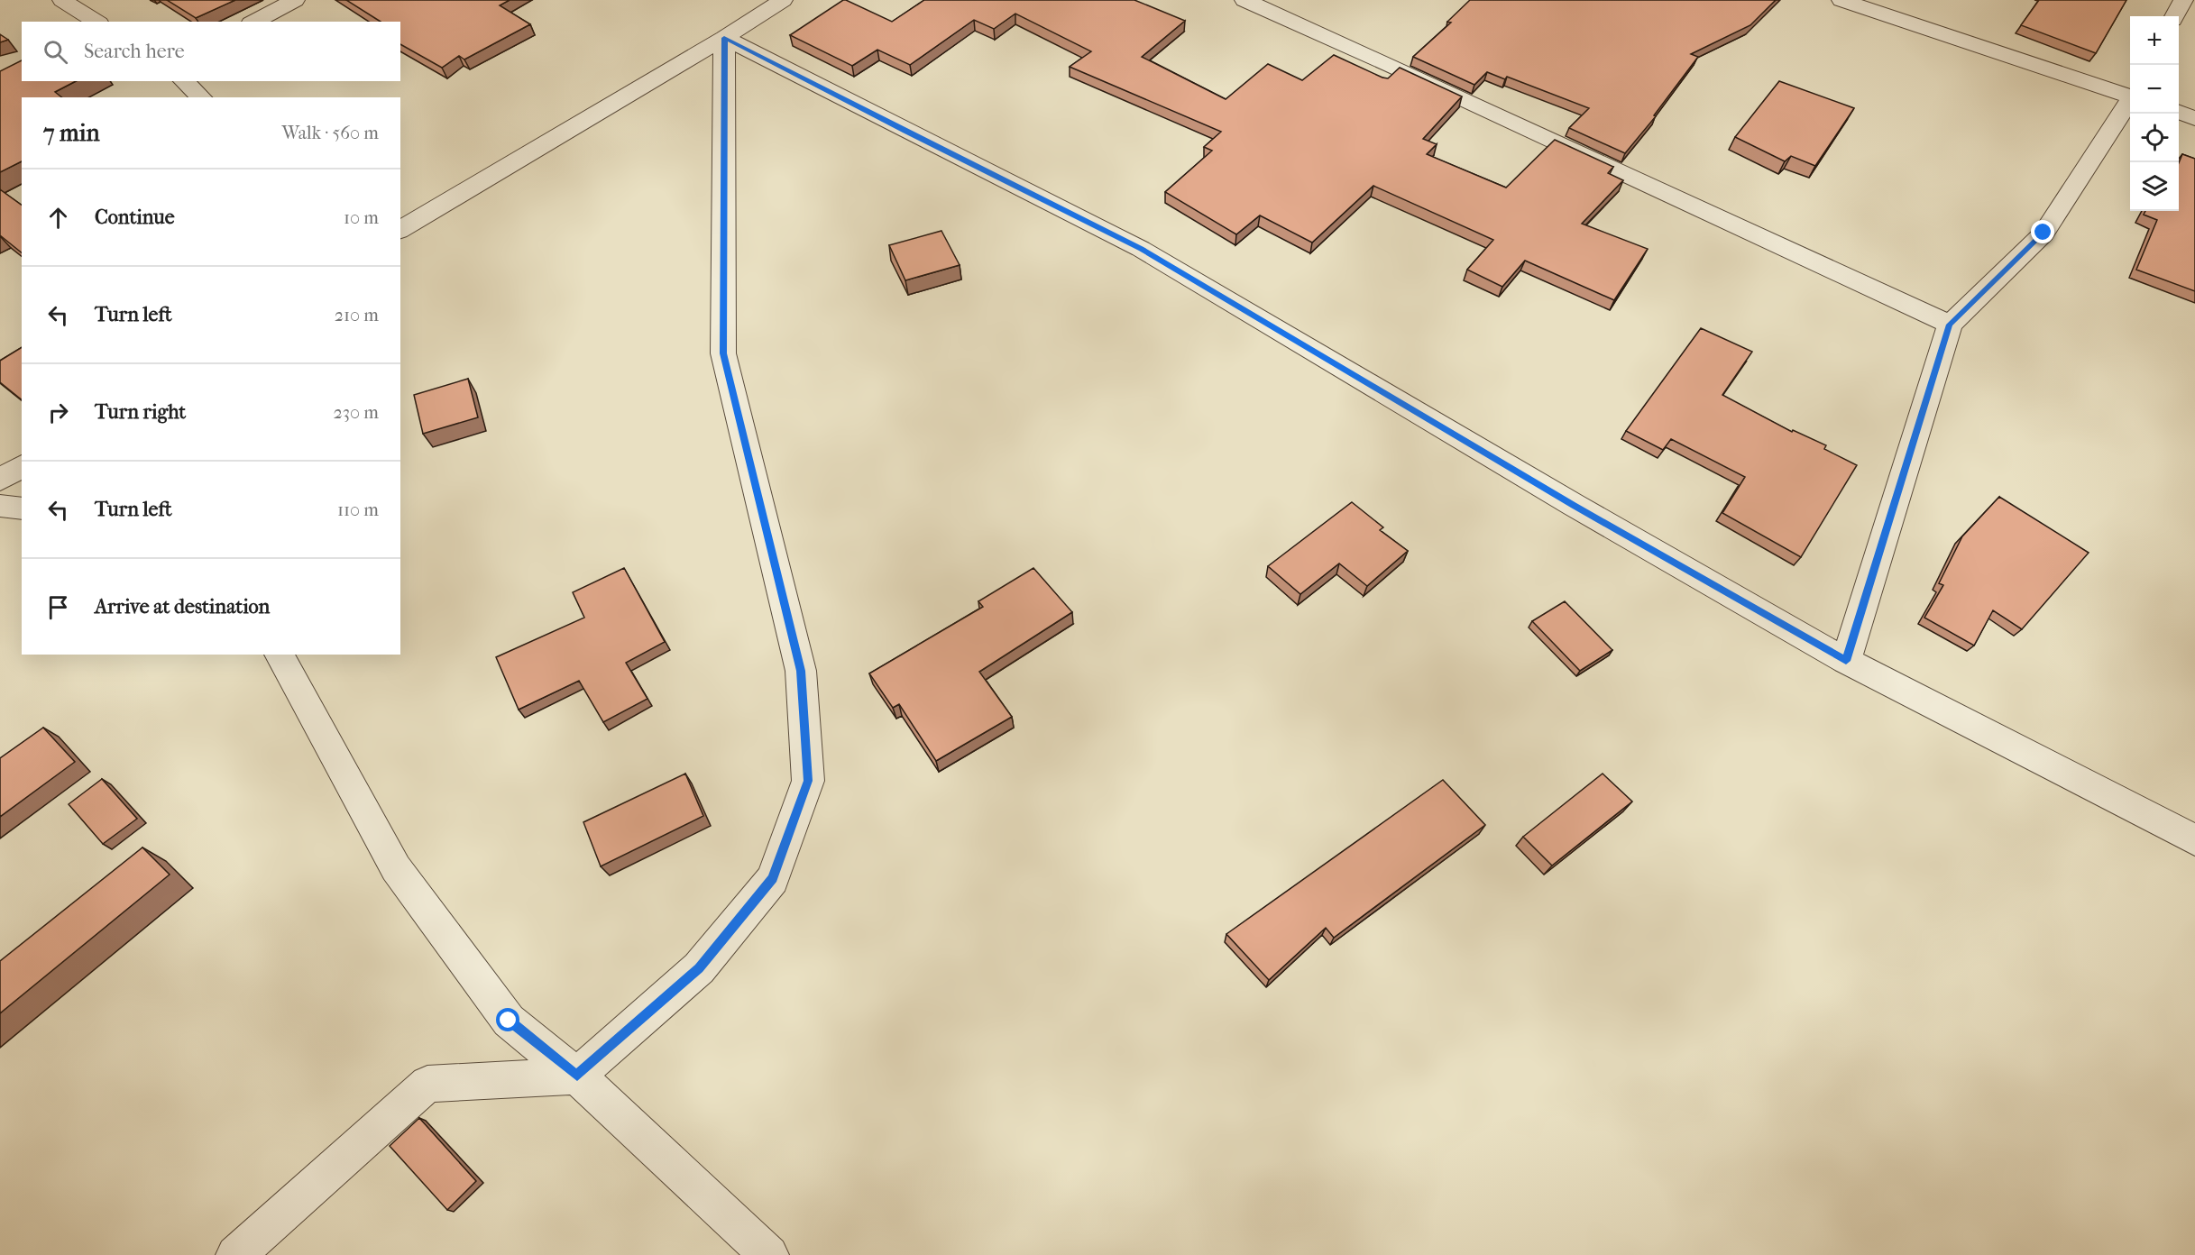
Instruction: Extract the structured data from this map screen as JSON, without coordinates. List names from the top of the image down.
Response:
{
  "page": {
    "map_buttons": ["+", "−"],
    "search": "Search here",
    "heading": ["7 min", "Walk · 560 m"],
    "list": [
      ["Continue", "10 m"],
      ["Turn left", "210 m"],
      ["Turn right", "230 m"],
      ["Turn left", "110 m"],
      "Arrive at destination"
    ]
  }
}
